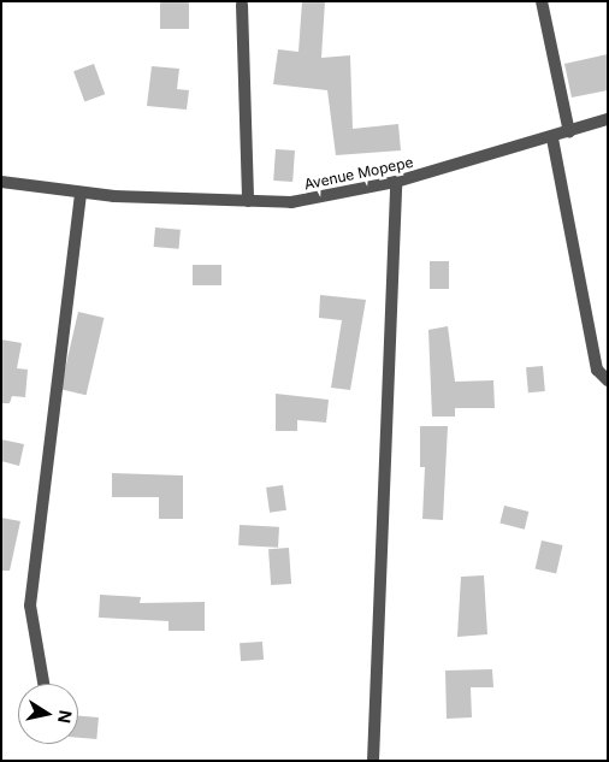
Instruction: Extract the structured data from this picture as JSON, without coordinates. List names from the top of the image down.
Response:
{
  "streets": {
    "street": ["Avenue Mopepe"]
  },
  "north": "right"
}
